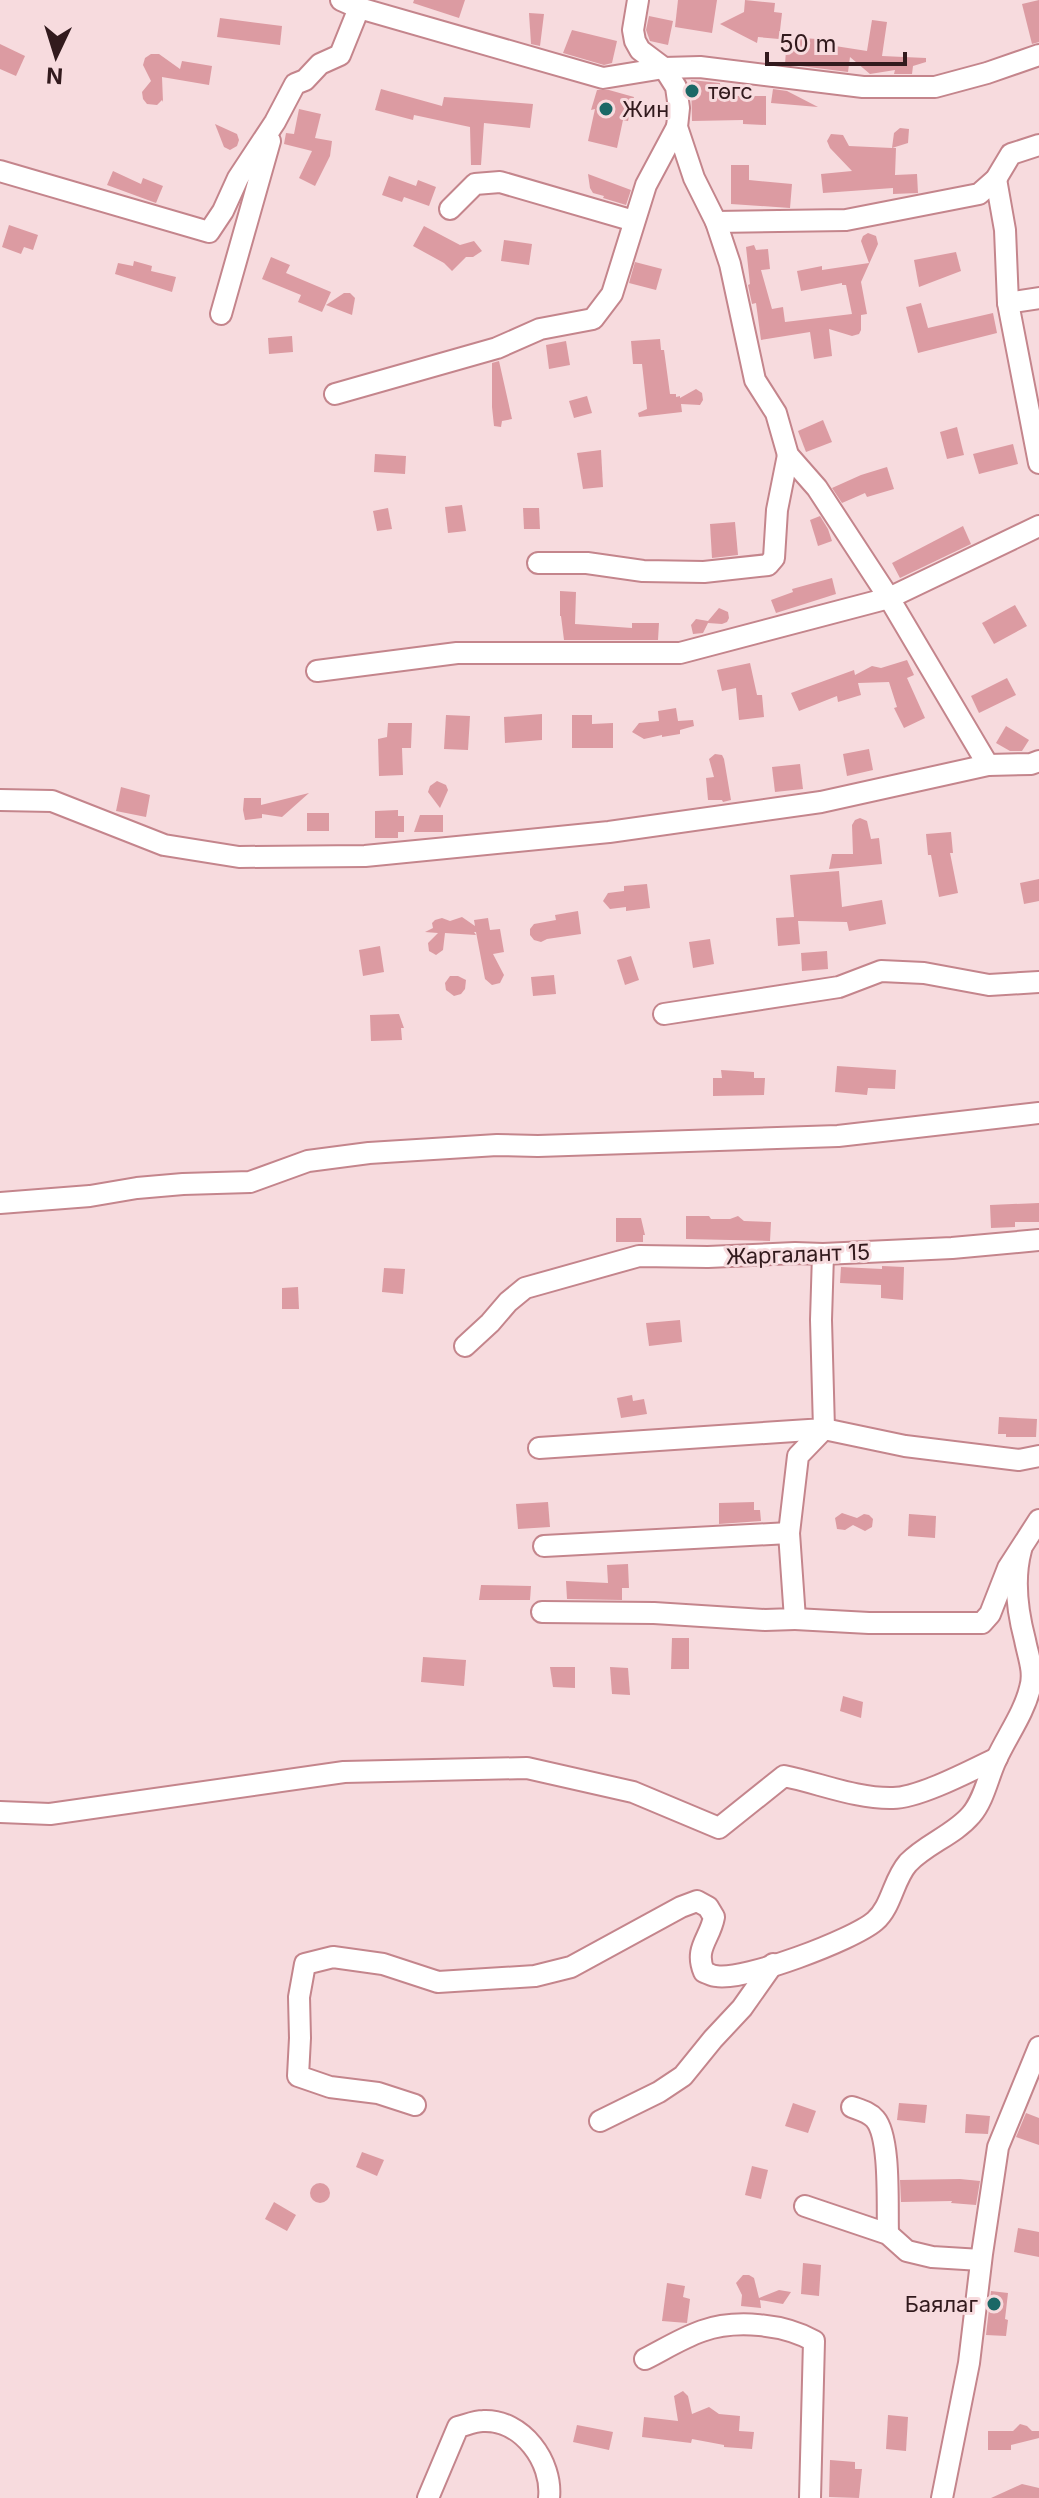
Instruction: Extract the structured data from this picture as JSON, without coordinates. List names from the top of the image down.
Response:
{
  "streets": {
    "street": ["Жаргалант 15"]
  },
  "places": ["төгс", "Жин", "Баялаг"],
  "scale_bar": "50 m",
  "north": "bottom"
}
